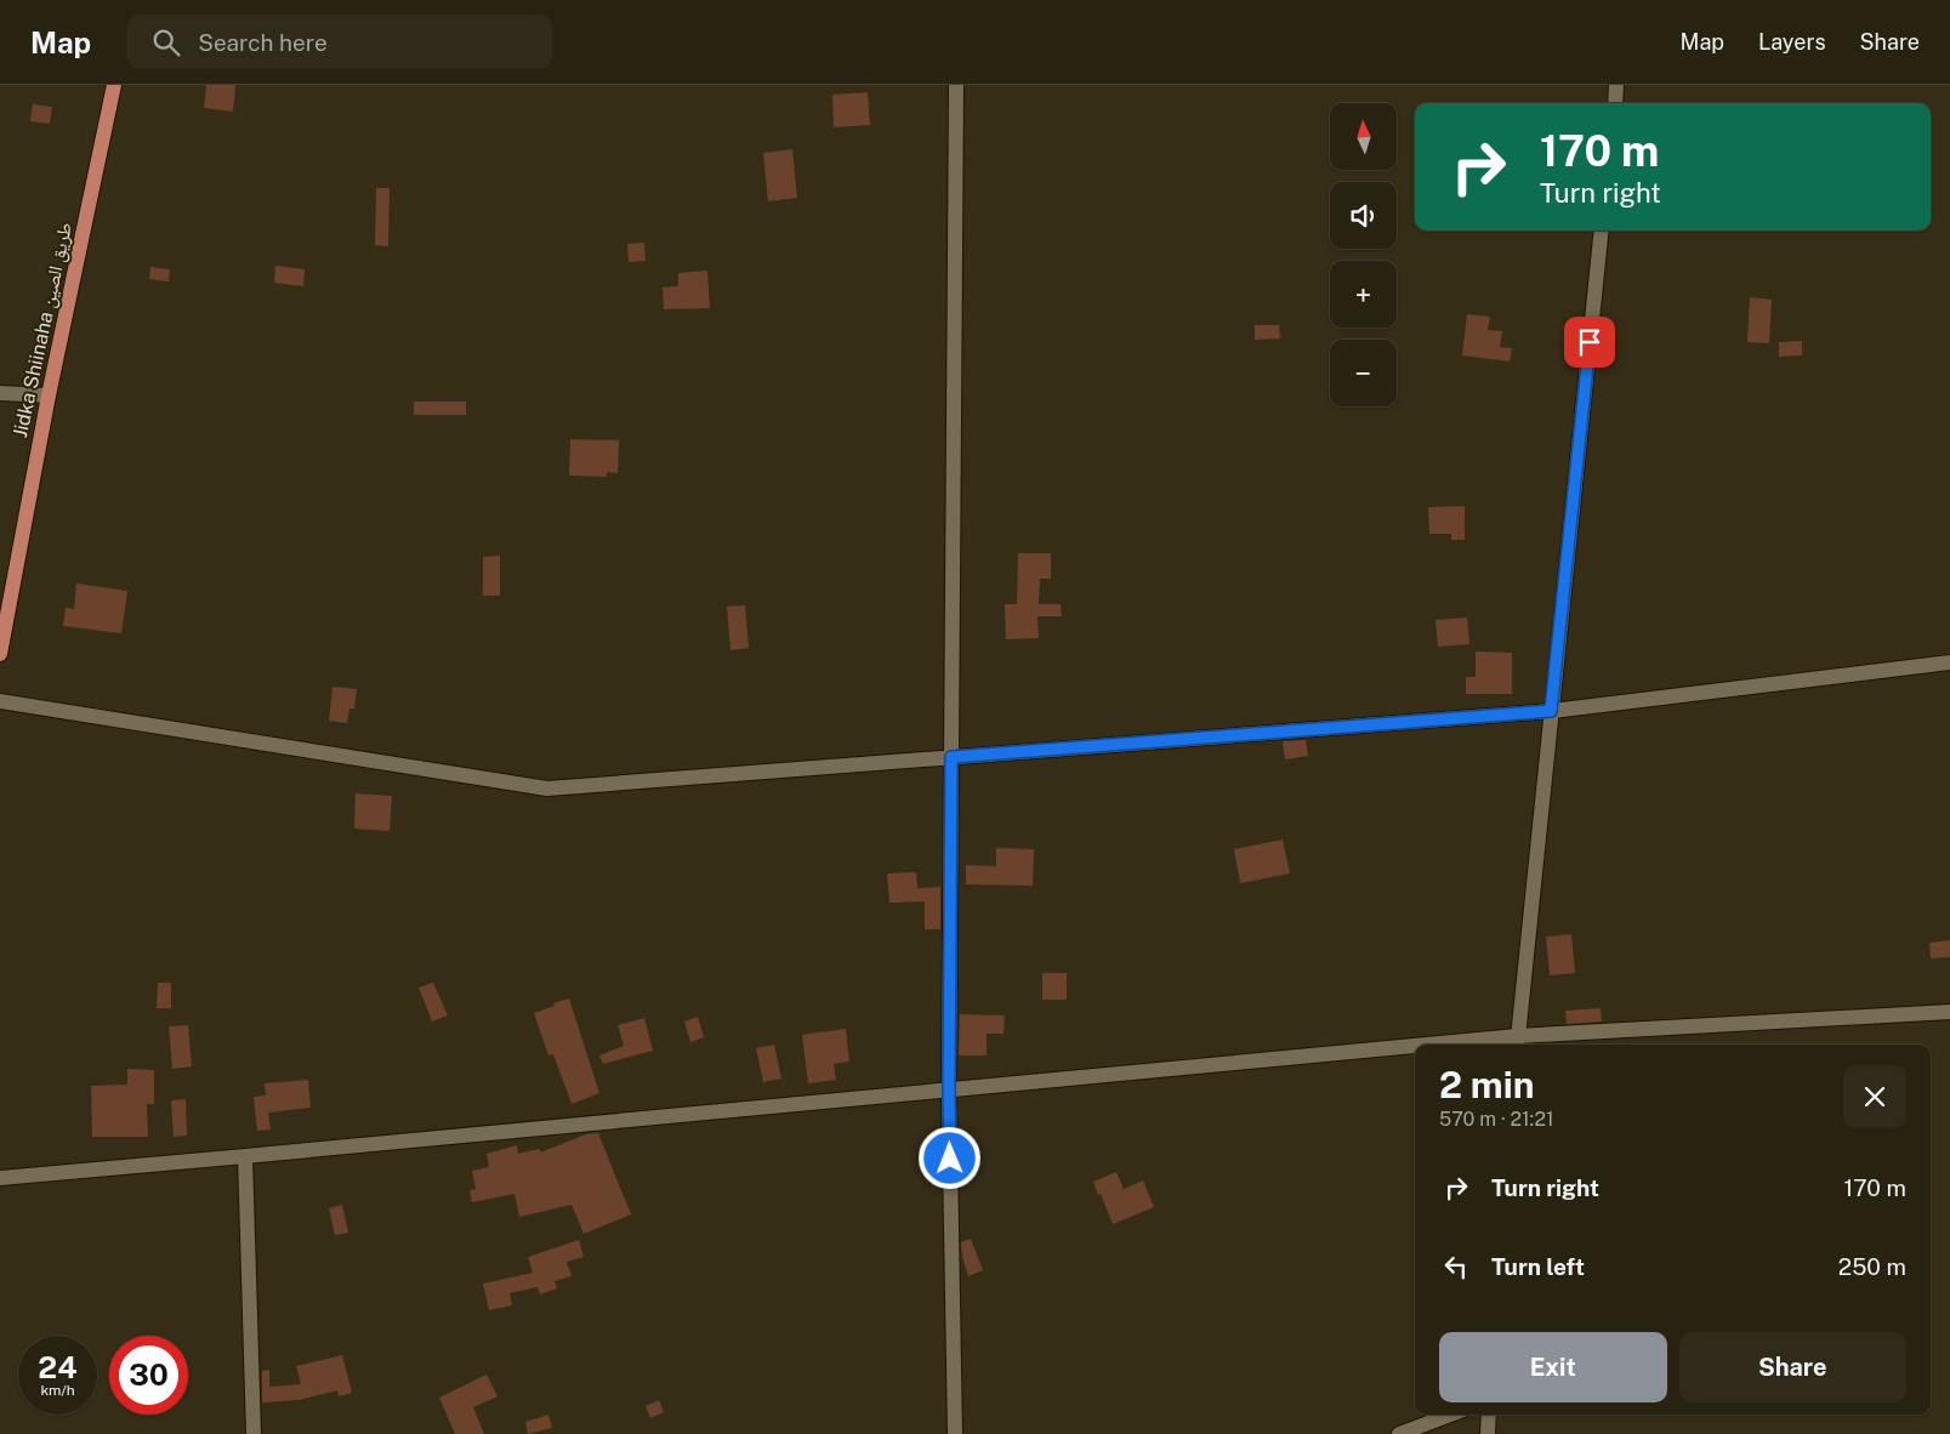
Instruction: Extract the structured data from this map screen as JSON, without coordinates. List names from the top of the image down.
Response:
{
  "streets": {
    "main road": ["Jidka Shiinaha طريق الصين"]
  },
  "north": "top",
  "page": {
    "header": "Map",
    "search": "Search here",
    "nav": ["Map", "Layers", "Share"],
    "map_buttons": ["+", "−"],
    "turn": ["170 m", "Turn right"],
    "heading": ["2 min", "570 m · 21:21"],
    "list": [
      {
        "name": "Turn right",
        "value": "170 m"
      },
      {
        "name": "Turn left",
        "value": "250 m"
      }
    ],
    "buttons": ["Exit", "Share"],
    "speed": "24 km/h",
    "limit": "30"
  }
}
